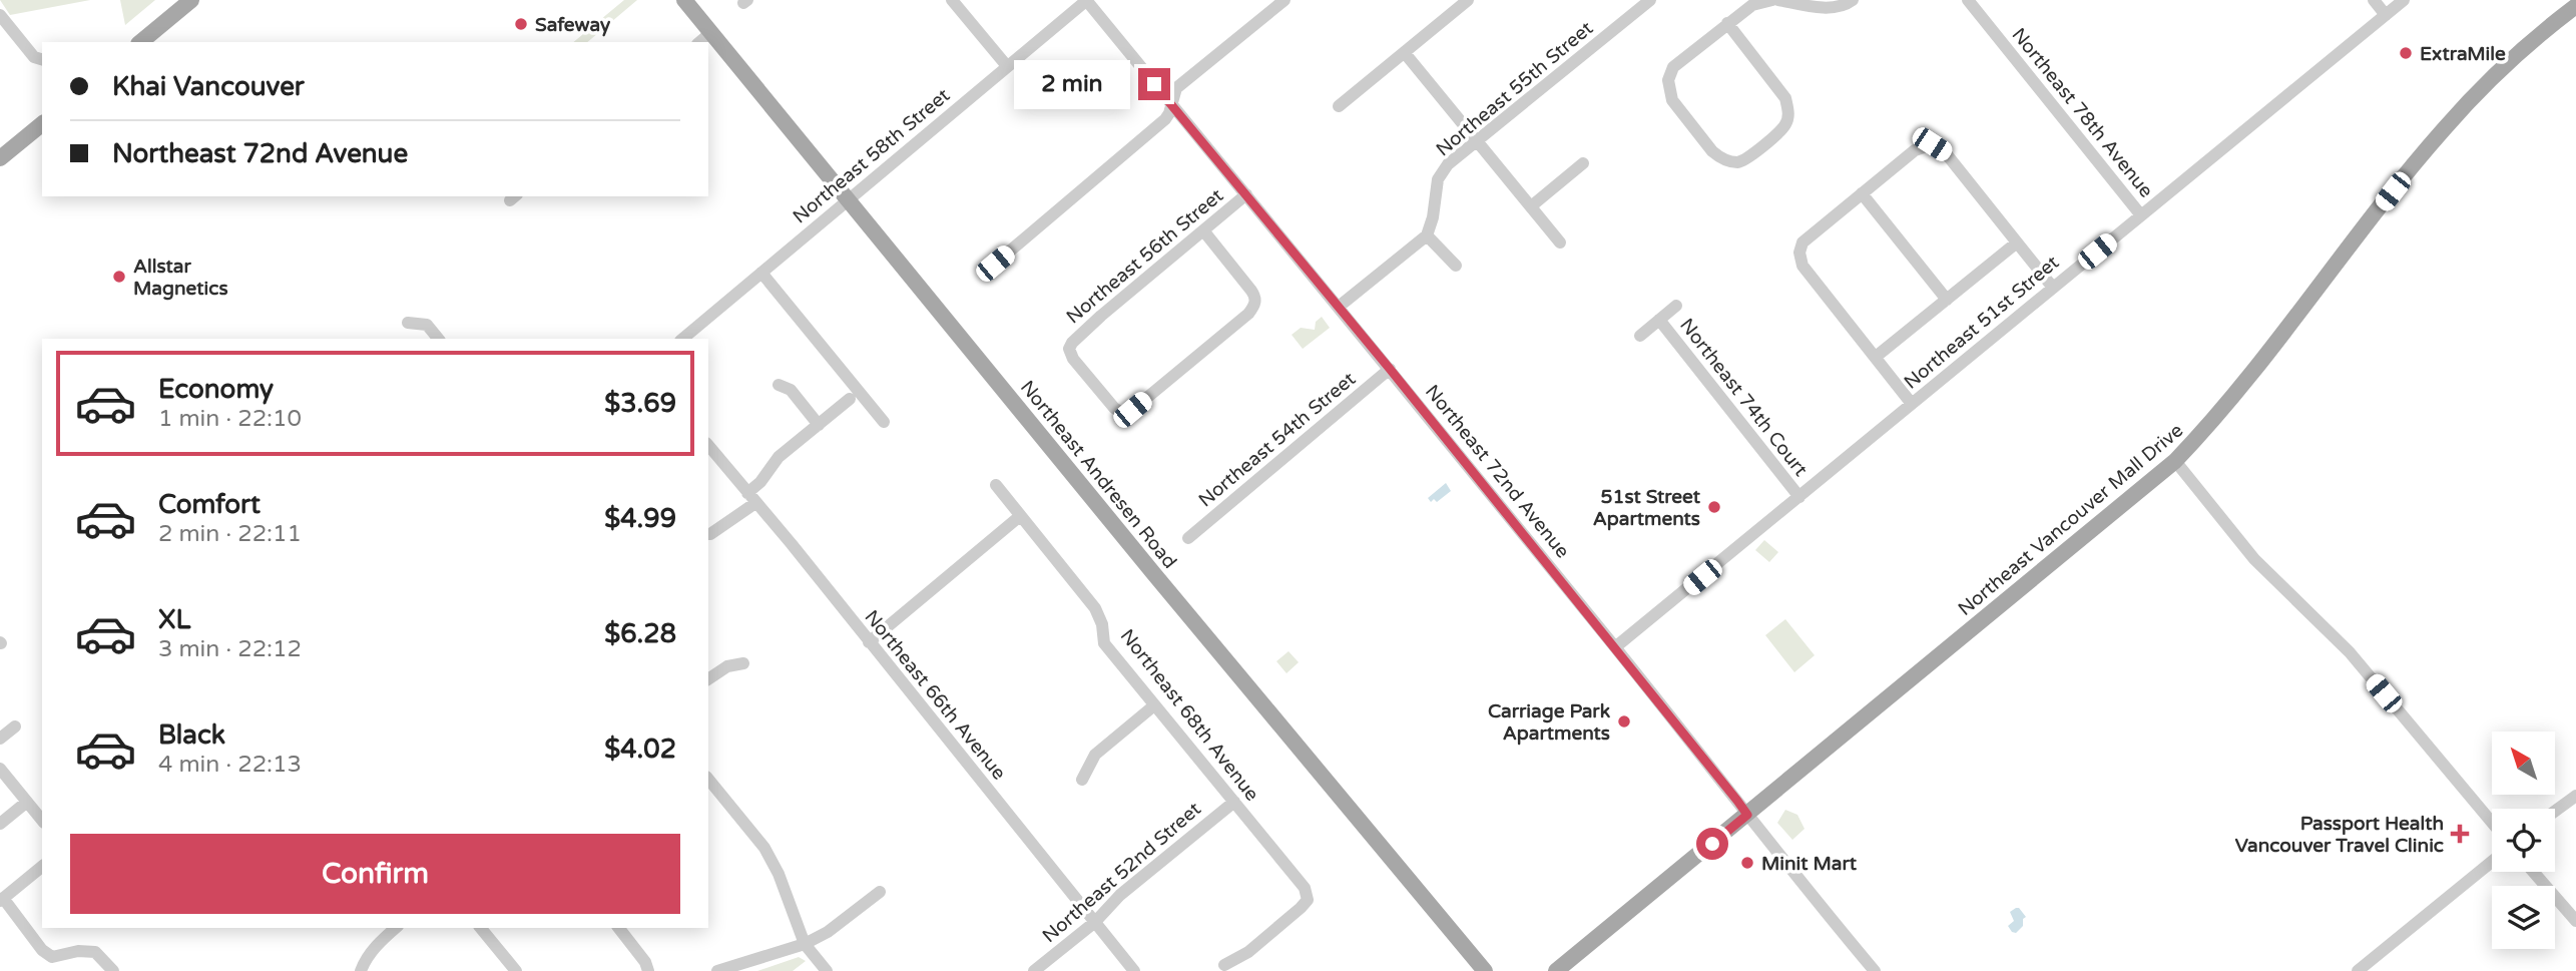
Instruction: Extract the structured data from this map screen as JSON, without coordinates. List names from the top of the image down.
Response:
{
  "streets": {
    "main road": ["Northeast Andresen Road", "Northeast Vancouver Mall Drive"],
    "street": [
      "Northeast 55th Street",
      "Northeast 78th Avenue",
      "Northeast 58th Street",
      "Northeast 56th Street",
      "Northeast 51st Street",
      "Northeast 74th Court",
      "Northeast 54th Street",
      "Northeast 72nd Avenue",
      "Northeast 66th Avenue",
      "Northeast 68th Avenue",
      "Northeast 52nd Street"
    ]
  },
  "crossings": [
    ["Northeast 78th Avenue", "Northeast 51st Street"],
    ["Northeast 58th Street", "Northeast 72nd Avenue"],
    ["Northeast 58th Street", "Northeast Andresen Road"],
    ["Northeast 56th Street", "Northeast 72nd Avenue"],
    ["Northeast 51st Street", "Northeast 74th Court"],
    ["Northeast 51st Street", "Northeast 72nd Avenue"],
    ["Northeast 54th Street", "Northeast 72nd Avenue"],
    ["Northeast 72nd Avenue", "Northeast Vancouver Mall Drive"],
    ["Northeast 66th Avenue", "Northeast 52nd Street"],
    ["Northeast 68th Avenue", "Northeast 52nd Street"]
  ],
  "places": {
    "other": [
      "Safeway",
      "ExtraMile",
      "Allstar Magnetics",
      "51st Street Apartments",
      "Carriage Park Apartments",
      "Minit Mart"
    ],
    "health": ["Passport Health Vancouver Travel Clinic"]
  },
  "north": "top left",
  "page": {
    "banner": ["Khai Vancouver", "Northeast 72nd Avenue"],
    "bubble": "2 min",
    "list": [
      {
        "name": "Economy",
        "note": "1 min · 22:10",
        "value": "$3.69"
      },
      {
        "name": "Comfort",
        "note": "2 min · 22:11",
        "value": "$4.99"
      },
      {
        "name": "XL",
        "note": "3 min · 22:12",
        "value": "$6.28"
      },
      {
        "name": "Black",
        "note": "4 min · 22:13",
        "value": "$4.02"
      }
    ],
    "buttons": "Confirm"
  }
}
